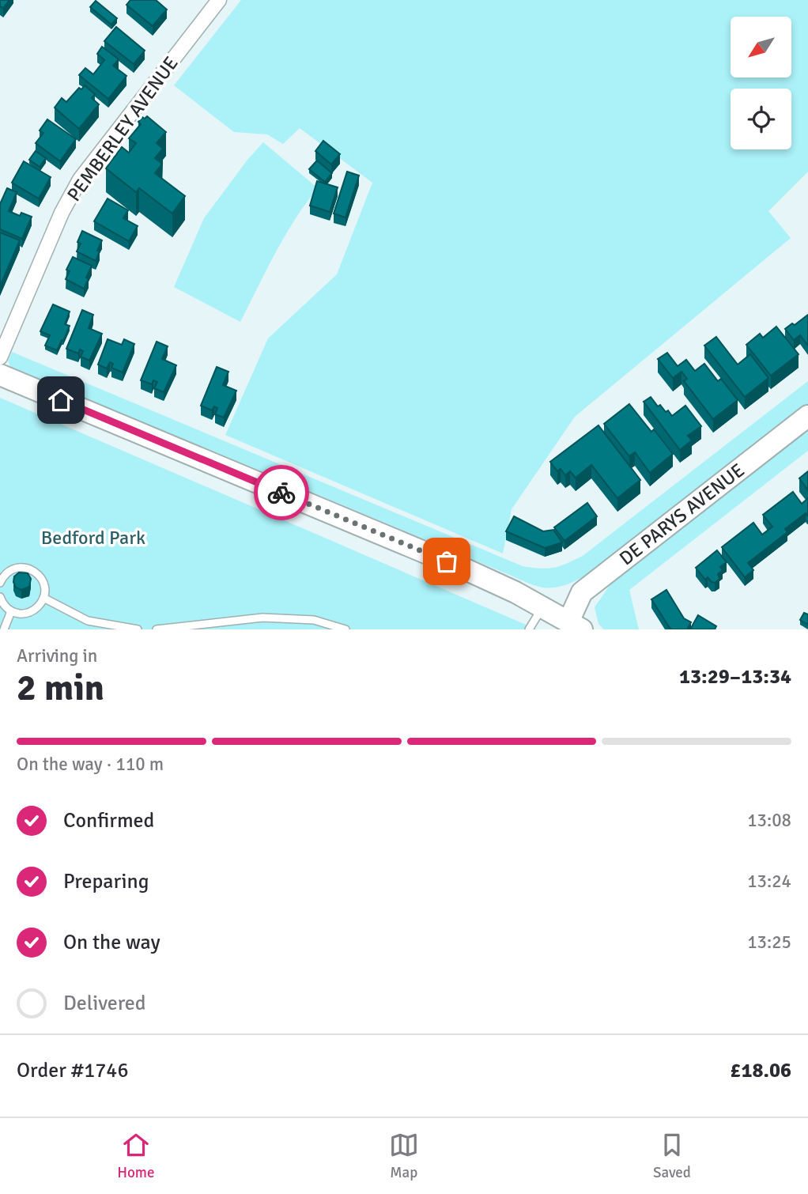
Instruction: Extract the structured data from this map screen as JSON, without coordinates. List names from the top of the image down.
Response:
{
  "streets": {
    "street": ["PEMBERLEY AVENUE", "DE PARYS AVENUE"]
  },
  "parks": ["Bedford Park"],
  "north": "bottom left",
  "page": {
    "heading": ["2 min", "Arriving in", "13:29–13:34"],
    "panel": ["Order #1746", "£18.06"],
    "bar": "On the way · 110 m",
    "list": [
      ["Confirmed", "13:08"],
      ["Preparing", "13:24"],
      ["On the way", "13:25"],
      "Delivered"
    ],
    "tabs": ["Home", "Map", "Saved"]
  }
}
